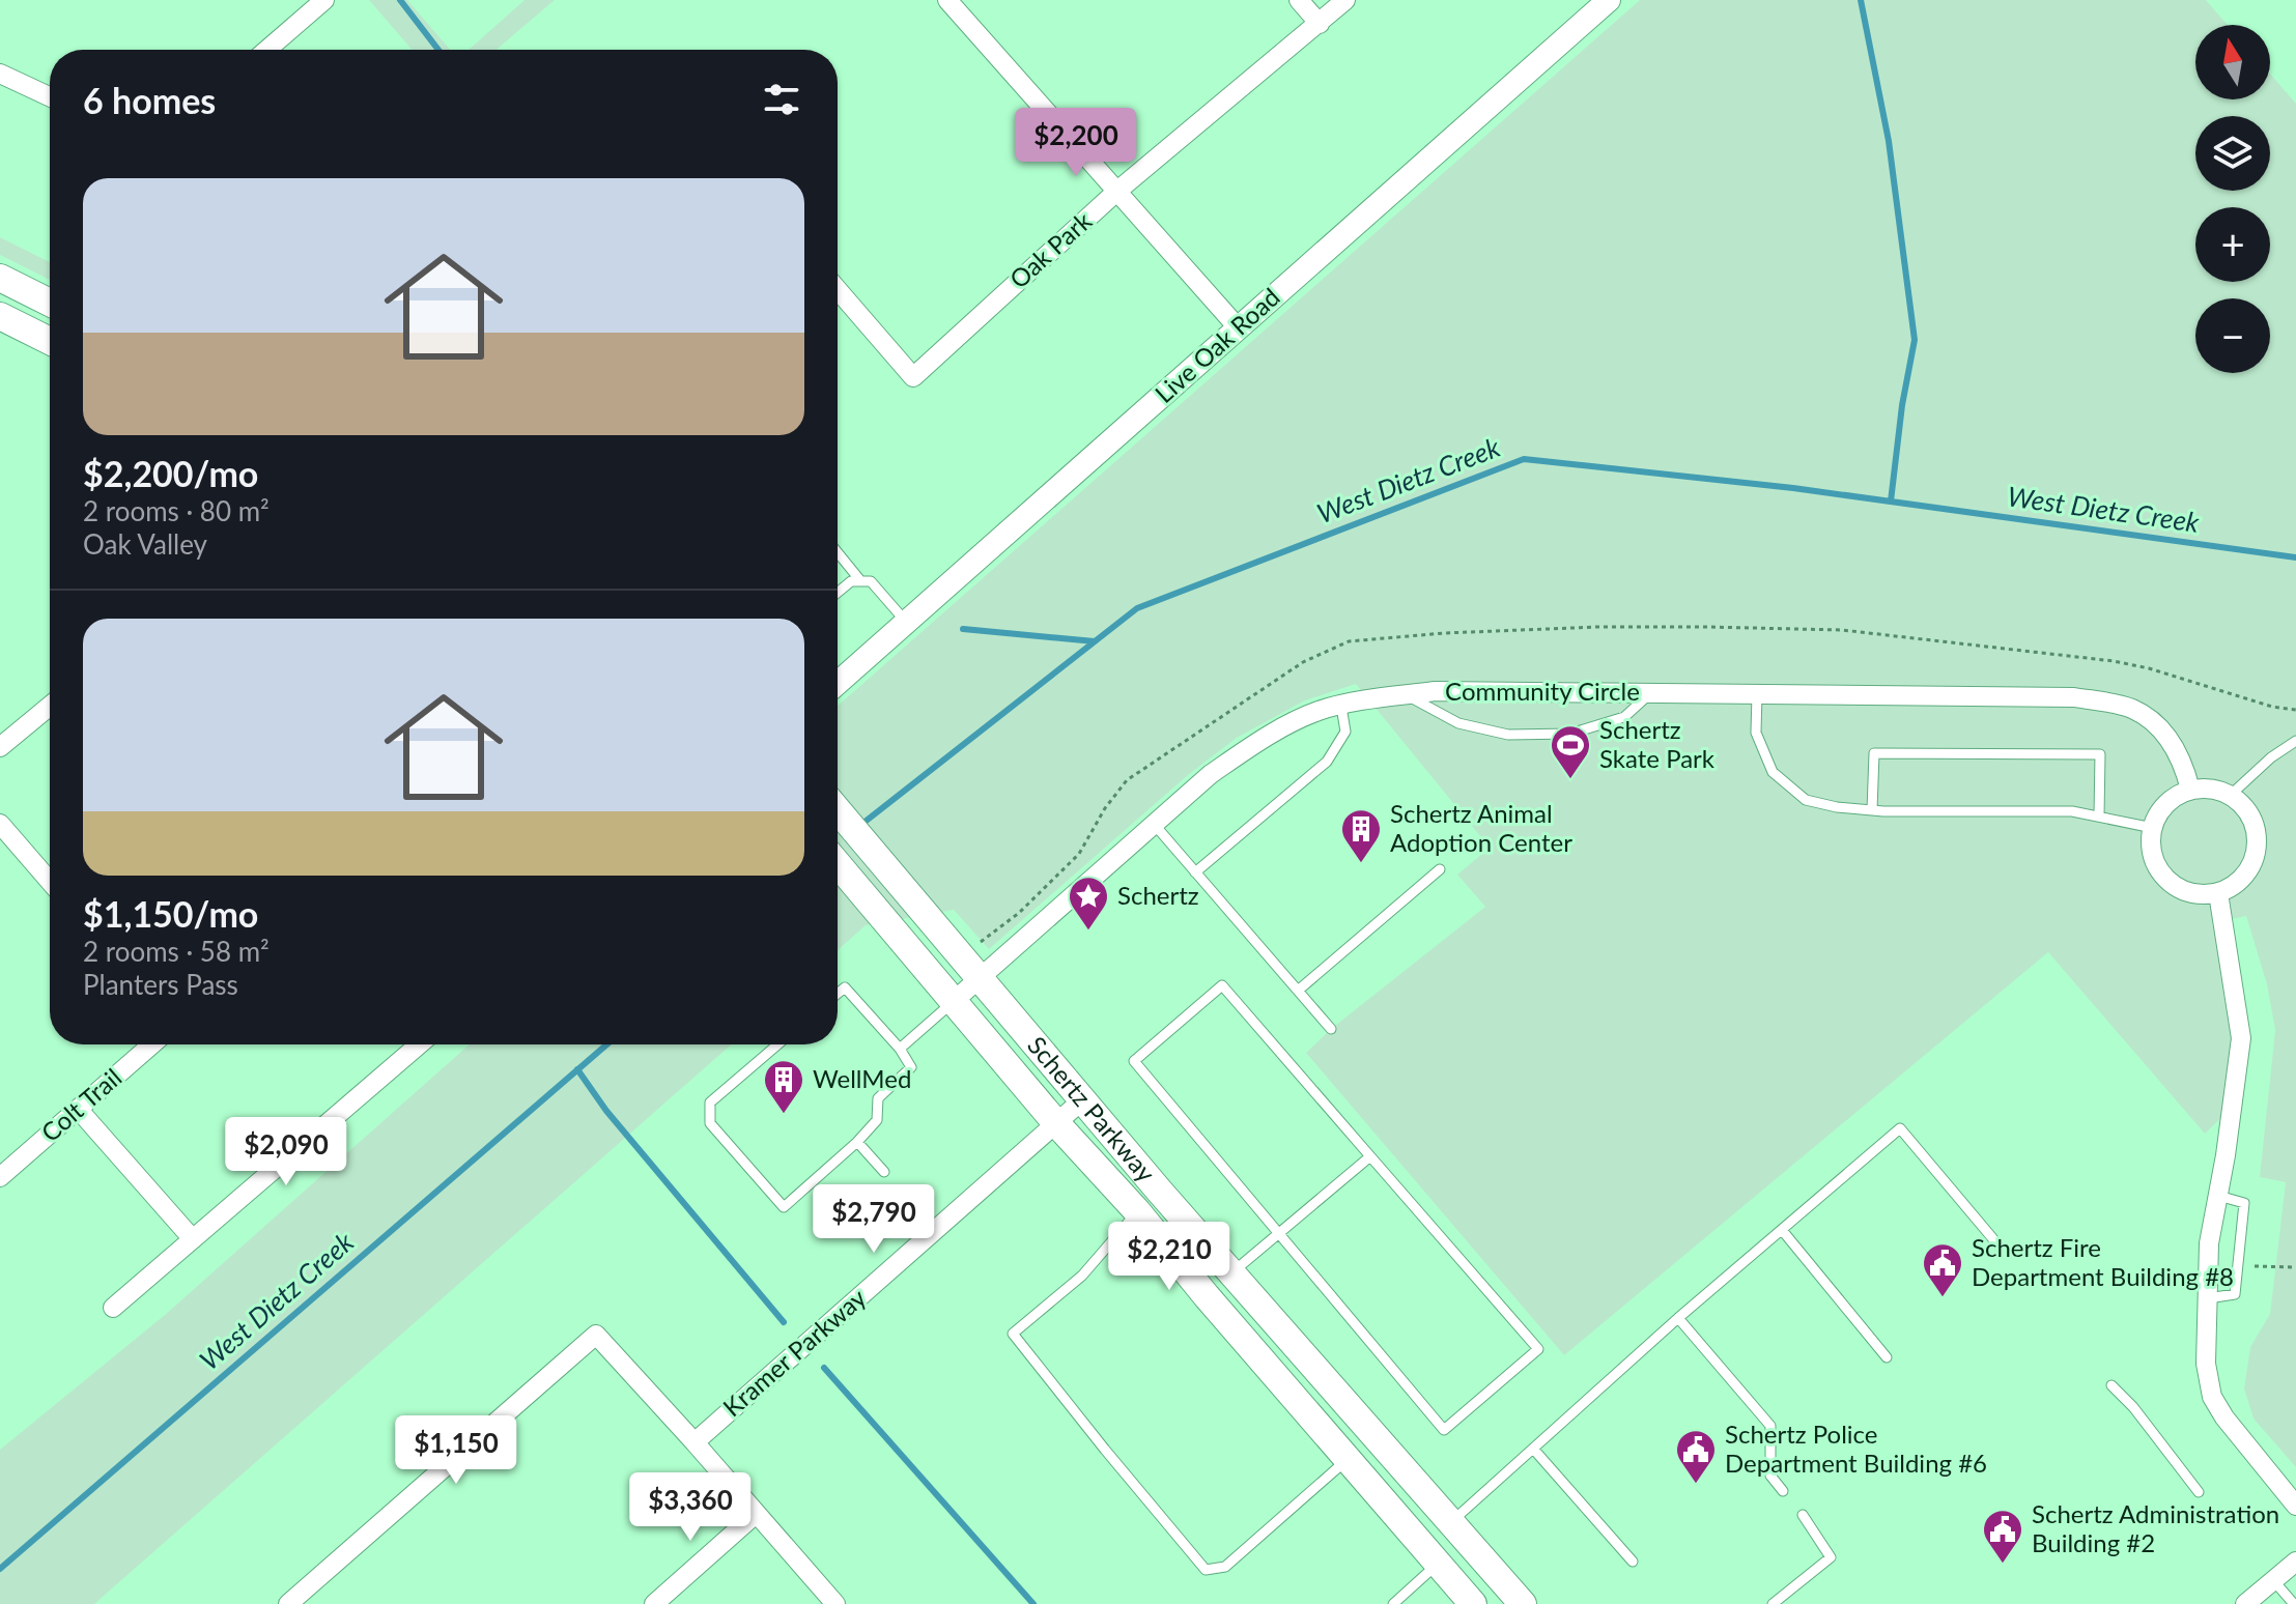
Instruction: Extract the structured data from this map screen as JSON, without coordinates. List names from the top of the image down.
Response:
{
  "streets": {
    "main road": ["Schertz Parkway"],
    "street": [
      "Oak Park",
      "Live Oak Road",
      "Community Circle",
      "Colt Trail",
      "Kramer Parkway"
    ]
  },
  "crossings": [
    ["Community Circle", "Schertz Parkway"],
    ["Schertz Parkway", "Kramer Parkway"]
  ],
  "water": ["West Dietz Creek"],
  "places": {
    "sports": ["Schertz Skate Park"],
    "building": ["Schertz Animal Adoption Center", "WellMed"],
    "place": ["Schertz"],
    "public building": ["Schertz Fire Department Building #8", "Schertz Police Department Building #6", "Schertz Administration Building #2"]
  },
  "north": "top",
  "page": {
    "map_buttons": ["+", "−"],
    "heading": "6 homes",
    "price": [
      "$2,200",
      "$2,090",
      "$2,790",
      "$2,210",
      "$1,150",
      "$3,360"
    ],
    "list": [
      {
        "name": "$2,200/mo",
        "note": "2 rooms · 80 m² · Oak Valley"
      },
      {
        "name": "$1,150/mo",
        "note": "2 rooms · 58 m² · Planters Pass"
      }
    ]
  }
}
